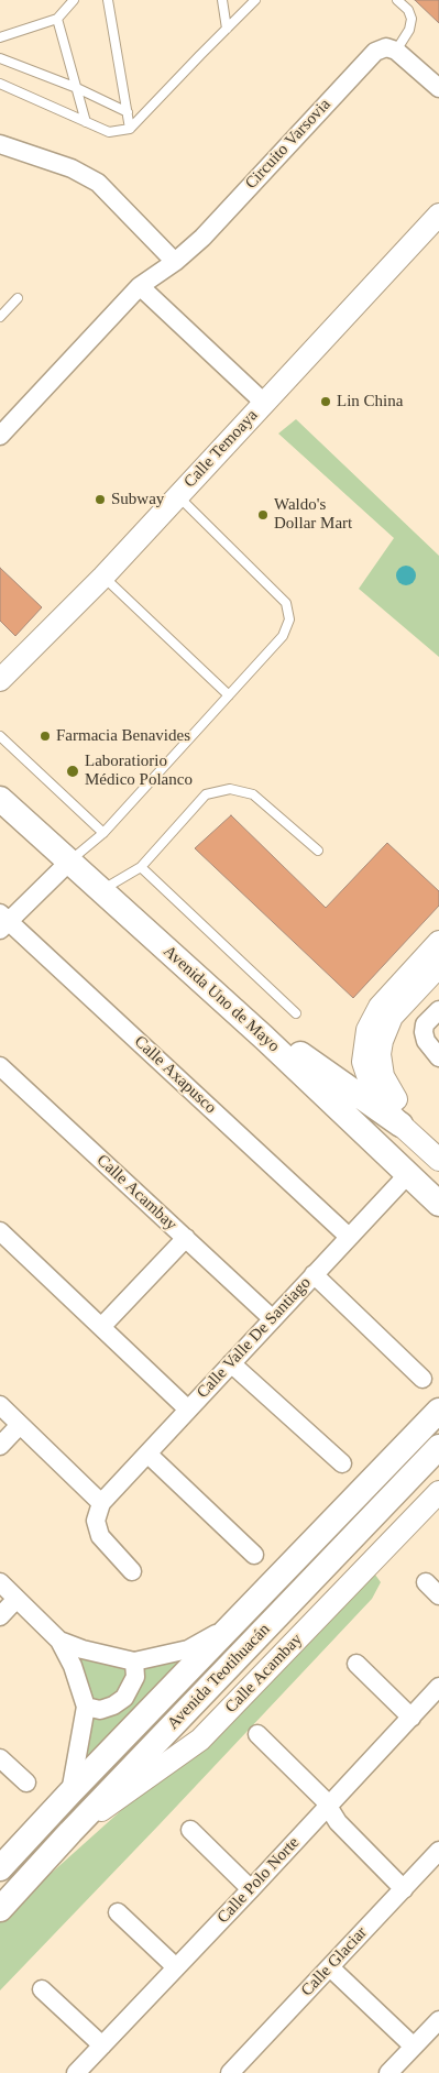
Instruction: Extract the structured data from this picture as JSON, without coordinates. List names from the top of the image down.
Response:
{
  "streets": {
    "main road": ["Avenida Uno de Mayo", "Avenida Teotihuacán"],
    "street": [
      "Circuito Varsovia",
      "Calle Temoaya",
      "Calle Axapusco",
      "Calle Acambay",
      "Calle Valle De Santiago",
      "Calle Polo Norte",
      "Calle Glaciar"
    ]
  },
  "crossings": [
    ["Avenida Uno de Mayo", "Calle Valle De Santiago"],
    ["Calle Axapusco", "Calle Valle De Santiago"],
    ["Calle Acambay", "Calle Valle De Santiago"],
    ["Calle Acambay", "Avenida Teotihuacán"]
  ],
  "places": [
    "Lin China",
    "Subway",
    "Waldo's Dollar Mart",
    "Farmacia Benavides",
    "Laboratiorio Médico Polanco"
  ]
}
